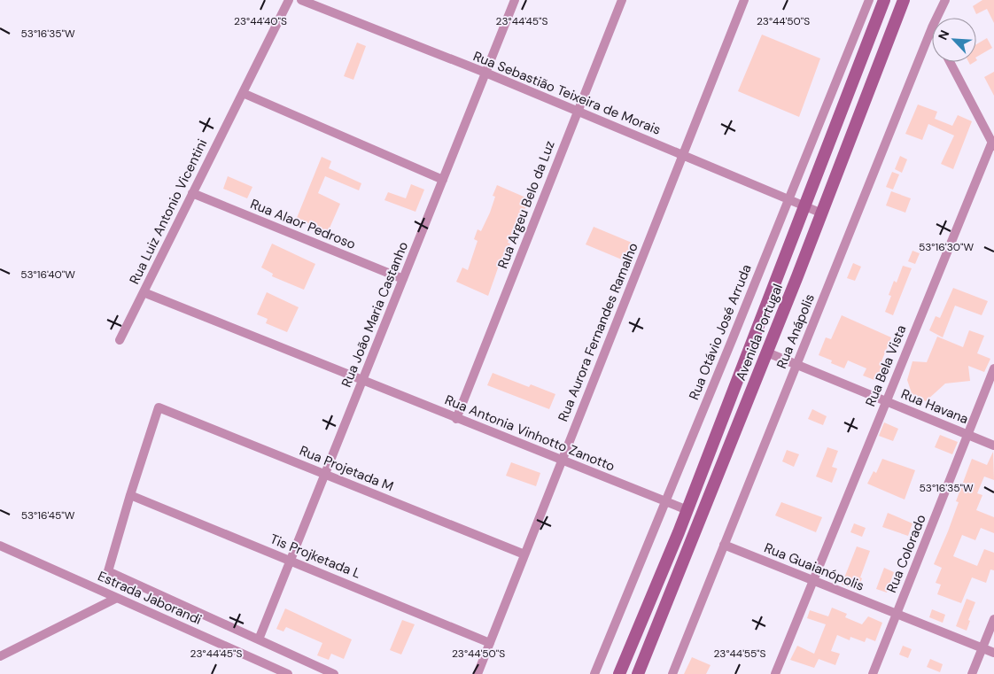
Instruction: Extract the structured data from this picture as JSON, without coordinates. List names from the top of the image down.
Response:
{
  "streets": {
    "main road": ["Avenida Portugal"],
    "street": [
      "Rua Sebastião Teixeira de Morais",
      "Rua Argeu Belo da Luz",
      "Rua Luiz Antonio Vicentini",
      "Rua Alaor Pedroso",
      "Rua João Maria Castanho",
      "Rua Anápolis",
      "Rua Aurora Fernandes Ramalho",
      "Rua Otávio José Arruda",
      "Rua Bela Vista",
      "Rua Havana",
      "Rua Antonia Vinhotto Zanotto",
      "Rua Projetada M",
      "Rua Colorado",
      "Tis Projketada L",
      "Rua Guaianópolis",
      "Estrada Jaborandi"
    ]
  },
  "crossings": [
    ["Rua Sebastião Teixeira de Morais", "Rua Argeu Belo da Luz"],
    ["Rua Sebastião Teixeira de Morais", "Rua João Maria Castanho"],
    ["Rua Sebastião Teixeira de Morais", "Rua Aurora Fernandes Ramalho"],
    ["Rua Sebastião Teixeira de Morais", "Rua Otávio José Arruda"],
    ["Rua Sebastião Teixeira de Morais", "Avenida Portugal"],
    ["Rua Argeu Belo da Luz", "Rua Antonia Vinhotto Zanotto"],
    ["Rua Luiz Antonio Vicentini", "Rua Alaor Pedroso"],
    ["Rua Luiz Antonio Vicentini", "Rua Antonia Vinhotto Zanotto"],
    ["Rua Alaor Pedroso", "Rua João Maria Castanho"],
    ["Rua João Maria Castanho", "Rua Antonia Vinhotto Zanotto"],
    ["Rua João Maria Castanho", "Rua Projetada M"],
    ["Rua João Maria Castanho", "Tis Projketada L"],
    ["Rua Anápolis", "Rua Havana"],
    ["Rua Anápolis", "Rua Guaianópolis"],
    ["Rua Aurora Fernandes Ramalho", "Rua Antonia Vinhotto Zanotto"],
    ["Rua Aurora Fernandes Ramalho", "Rua Projetada M"],
    ["Rua Aurora Fernandes Ramalho", "Tis Projketada L"],
    ["Rua Otávio José Arruda", "Rua Antonia Vinhotto Zanotto"],
    ["Avenida Portugal", "Rua Havana"],
    ["Avenida Portugal", "Rua Antonia Vinhotto Zanotto"],
    ["Rua Bela Vista", "Rua Havana"],
    ["Rua Bela Vista", "Rua Guaianópolis"],
    ["Rua Havana", "Rua Colorado"],
    ["Rua Projetada M", "Tis Projketada L"],
    ["Rua Colorado", "Rua Guaianópolis"]
  ],
  "north": "top left",
  "coordinates": [
    "23°44'40\"S",
    "23°44'45\"S",
    "23°44'50\"S",
    "53°16'35\"W",
    "53°16'30\"W",
    "53°16'40\"W",
    "53°16'45\"W",
    "23°44'55\"S"
  ]
}
